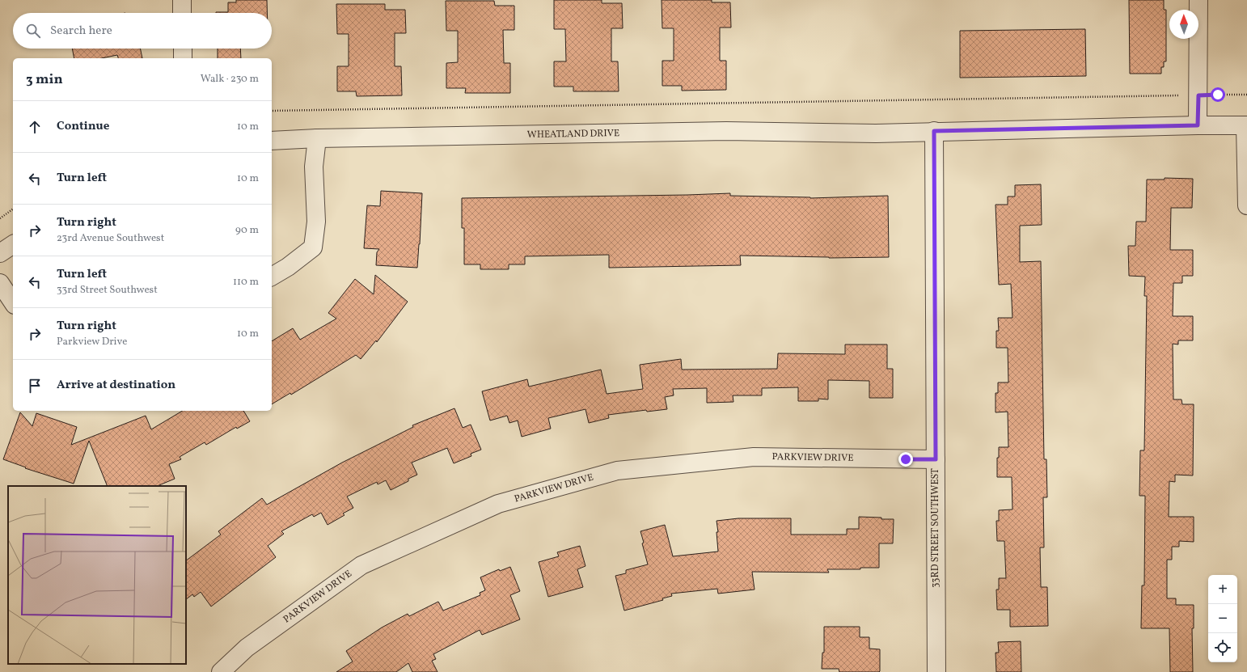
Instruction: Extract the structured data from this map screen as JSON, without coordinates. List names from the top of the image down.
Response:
{
  "streets": {
    "street": ["WHEATLAND DRIVE", "PARKVIEW DRIVE", "33RD STREET SOUTHWEST"]
  },
  "crossings": [
    ["WHEATLAND DRIVE", "33RD STREET SOUTHWEST"],
    ["PARKVIEW DRIVE", "33RD STREET SOUTHWEST"]
  ],
  "north": "top",
  "page": {
    "search": "Search here",
    "heading": ["3 min", "Walk · 230 m"],
    "list": [
      ["Continue", "10 m"],
      ["Turn left", "10 m"],
      ["Turn right", "23rd Avenue Southwest", "90 m"],
      ["Turn left", "33rd Street Southwest", "110 m"],
      ["Turn right", "Parkview Drive", "10 m"],
      "Arrive at destination"
    ],
    "map_buttons": ["+", "−"]
  }
}
